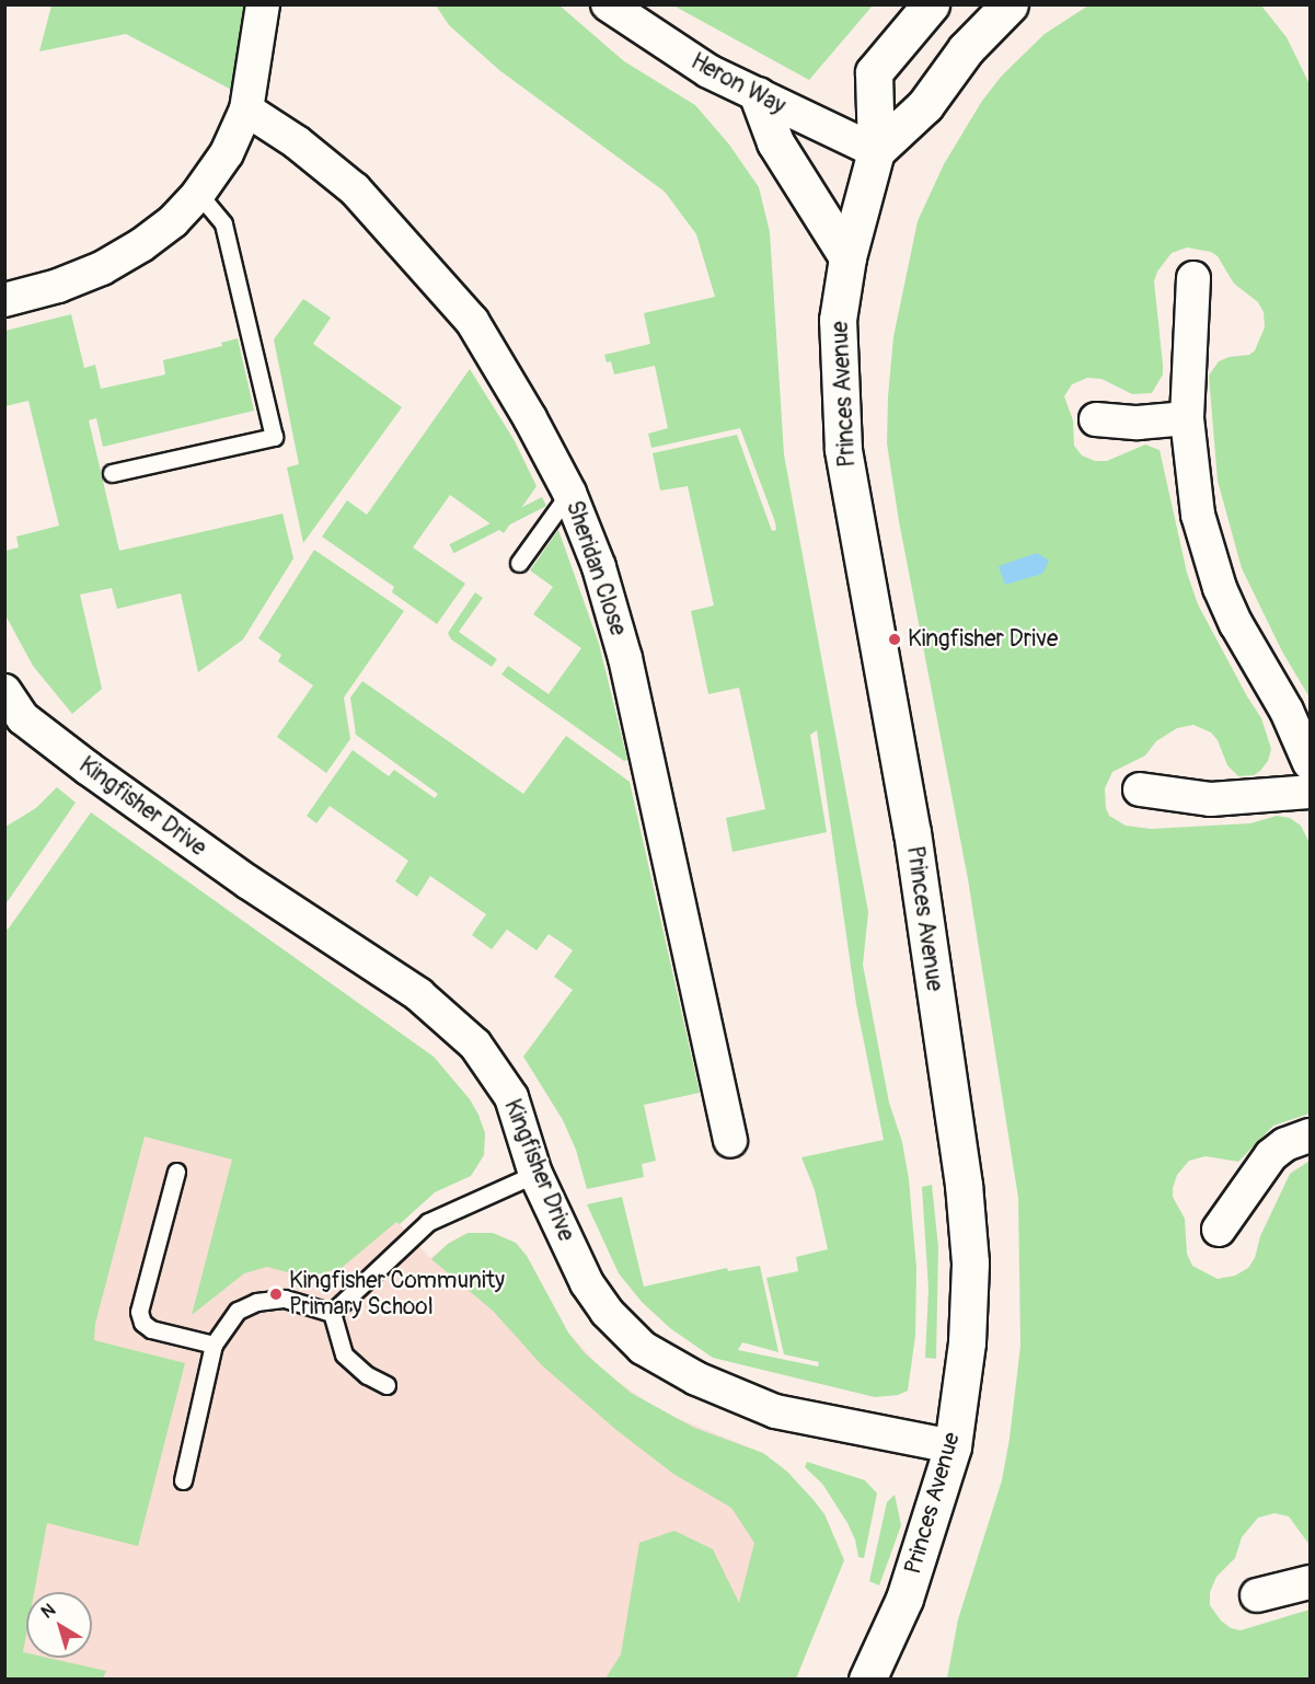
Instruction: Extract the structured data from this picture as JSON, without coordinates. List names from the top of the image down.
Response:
{
  "streets": {
    "street": [
      "Heron Way",
      "Princes Avenue",
      "Sheridan Close",
      "Kingfisher Drive"
    ]
  },
  "crossings": [
    ["Heron Way", "Princes Avenue"],
    ["Princes Avenue", "Kingfisher Drive"]
  ],
  "places": ["Kingfisher Drive", "Kingfisher Community Primary School"],
  "north": "top left"
}
